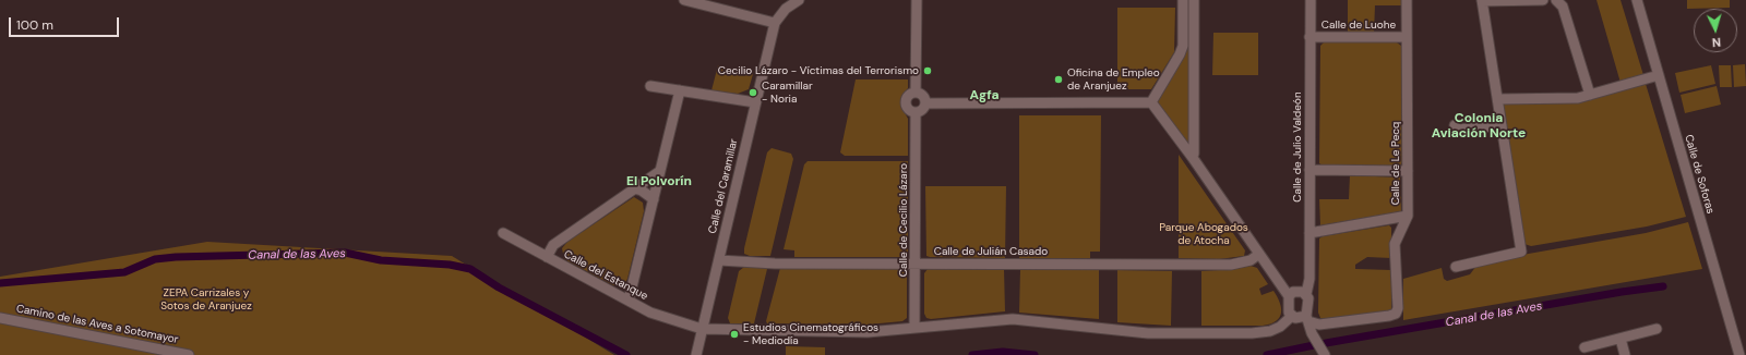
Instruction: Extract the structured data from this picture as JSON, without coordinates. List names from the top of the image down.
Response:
{
  "streets": {
    "street": [
      "Calle de Luohe",
      "Calle de Julio Valdeón",
      "Calle de Le Pecq",
      "Calle de Soforas",
      "Calle del Caramillar",
      "Calle de Cecilio Lázaro",
      "Calle de Julián Casado",
      "Calle del Estanque",
      "Camino de las Aves a Sotomayor"
    ]
  },
  "crossings": [
    ["Calle de Luohe", "Calle de Julio Valdeón"],
    ["Calle de Luohe", "Calle de Le Pecq"],
    ["Calle de Julio Valdeón", "Calle de Le Pecq"],
    ["Calle de Julio Valdeón", "Calle del Estanque"],
    ["Calle de Le Pecq", "Calle del Estanque"],
    ["Calle del Caramillar", "Calle de Julián Casado"],
    ["Calle del Caramillar", "Calle del Estanque"],
    ["Calle de Cecilio Lázaro", "Calle de Julián Casado"],
    ["Calle de Cecilio Lázaro", "Calle del Estanque"]
  ],
  "districts": ["Agfa", "Colonia Aviación Norte", "El Polvorín"],
  "water": ["Canal de las Aves"],
  "parks": ["Parque Abogados de Atocha", "ZEPA Carrizales y Sotos de Aranjuez"],
  "places": [
    "Cecilio Lázaro - Víctimas del Terrorismo",
    "Oficina de Empleo de Aranjuez",
    "Caramillar - Noria",
    "Estudios Cinematográficos - Mediodía"
  ],
  "scale_bar": "100 m",
  "north": "bottom"
}
